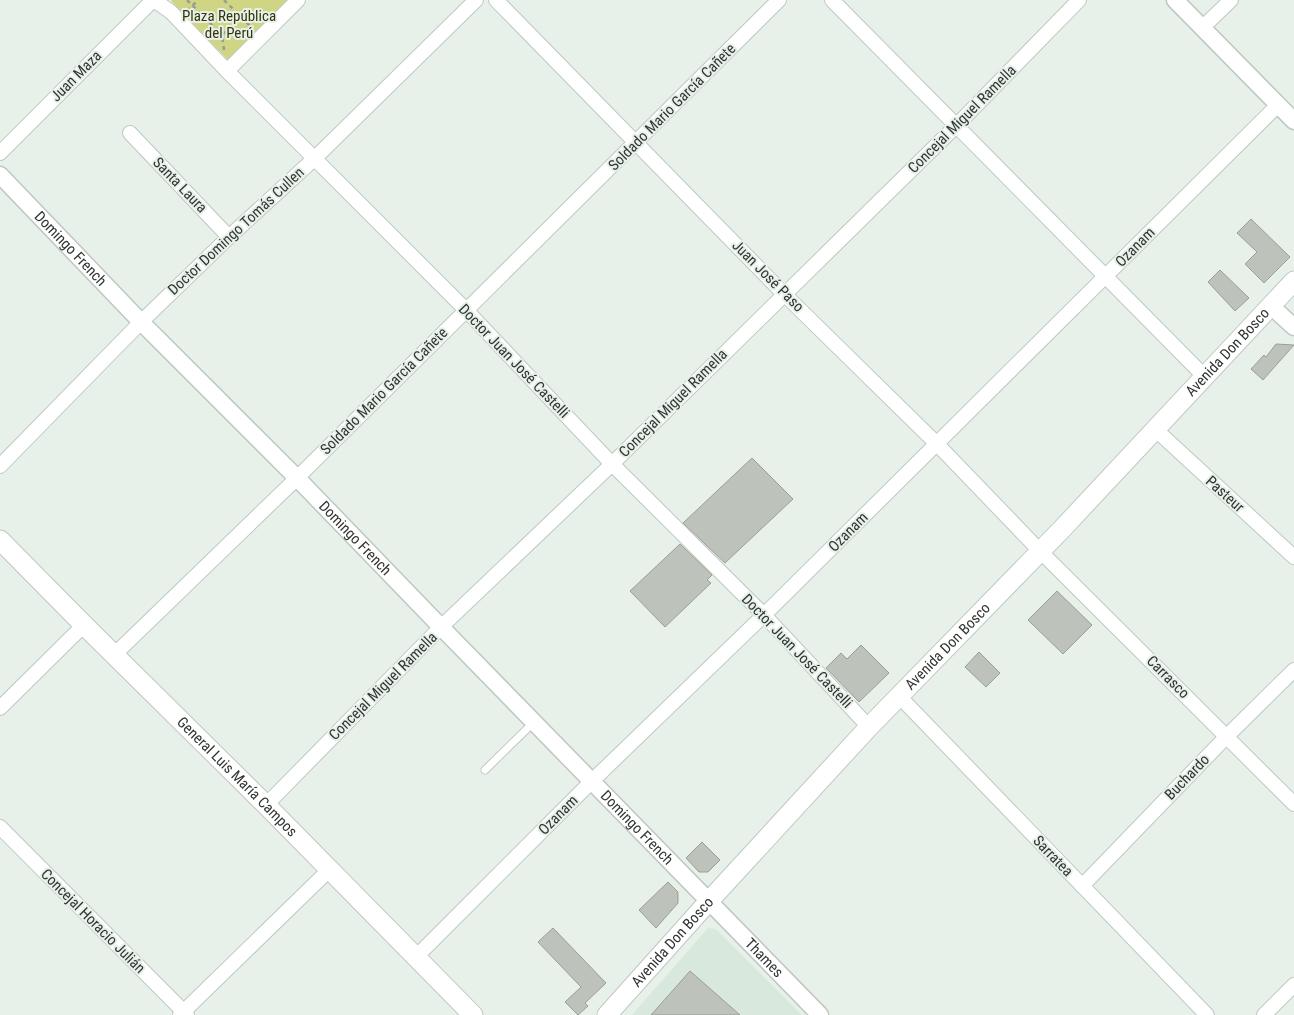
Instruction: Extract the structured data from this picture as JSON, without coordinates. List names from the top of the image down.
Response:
{
  "streets": {
    "main road": ["Avenida Don Bosco", "General Luis María Campos"],
    "street": [
      "Juan Maza",
      "Soldado Mario García Cañete",
      "Concejal Miguel Ramella",
      "Santa Laura",
      "Doctor Domingo Tomás Cullen",
      "Ozanam",
      "Domingo French",
      "Juan José Paso",
      "Doctor Juan José Castelli",
      "Pasteur",
      "Carrasco",
      "Buchardo",
      "Sarratea",
      "Concejal Horacio Julián",
      "Thames"
    ]
  },
  "crossings": [
    ["Juan Maza", "Doctor Juan José Castelli"],
    ["Soldado Mario García Cañete", "Domingo French"],
    ["Soldado Mario García Cañete", "Juan José Paso"],
    ["Soldado Mario García Cañete", "Doctor Juan José Castelli"],
    ["Soldado Mario García Cañete", "General Luis María Campos"],
    ["Concejal Miguel Ramella", "Domingo French"],
    ["Concejal Miguel Ramella", "Juan José Paso"],
    ["Concejal Miguel Ramella", "Doctor Juan José Castelli"],
    ["Concejal Miguel Ramella", "General Luis María Campos"],
    ["Santa Laura", "Doctor Domingo Tomás Cullen"],
    ["Doctor Domingo Tomás Cullen", "Domingo French"],
    ["Doctor Domingo Tomás Cullen", "Doctor Juan José Castelli"],
    ["Ozanam", "Domingo French"],
    ["Ozanam", "Juan José Paso"],
    ["Ozanam", "Doctor Juan José Castelli"],
    ["Ozanam", "General Luis María Campos"],
    ["Domingo French", "Avenida Don Bosco"],
    ["Domingo French", "Thames"],
    ["Juan José Paso", "Avenida Don Bosco"],
    ["Juan José Paso", "Carrasco"],
    ["Avenida Don Bosco", "Doctor Juan José Castelli"],
    ["Avenida Don Bosco", "Pasteur"],
    ["Avenida Don Bosco", "Carrasco"],
    ["Avenida Don Bosco", "Sarratea"],
    ["Avenida Don Bosco", "Thames"],
    ["Carrasco", "Buchardo"],
    ["Buchardo", "Sarratea"]
  ],
  "parks": ["Plaza República del Perú"]
}
